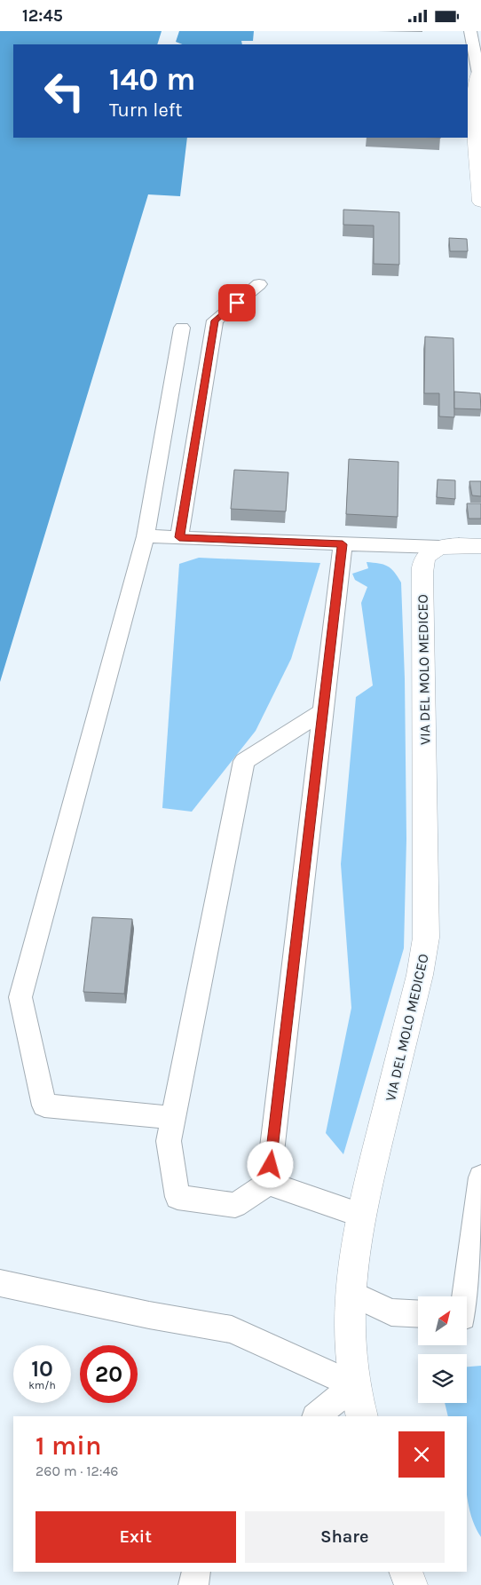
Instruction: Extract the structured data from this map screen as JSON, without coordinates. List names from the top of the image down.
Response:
{
  "streets": {
    "street": ["VIA DEL MOLO MEDICEO"]
  },
  "north": "top right",
  "page": {
    "status": "12:45",
    "turn": ["140 m", "Turn left"],
    "speed": "10 km/h",
    "limit": "20",
    "heading": ["1 min", "260 m · 12:46"],
    "buttons": ["Exit", "Share"]
  }
}
